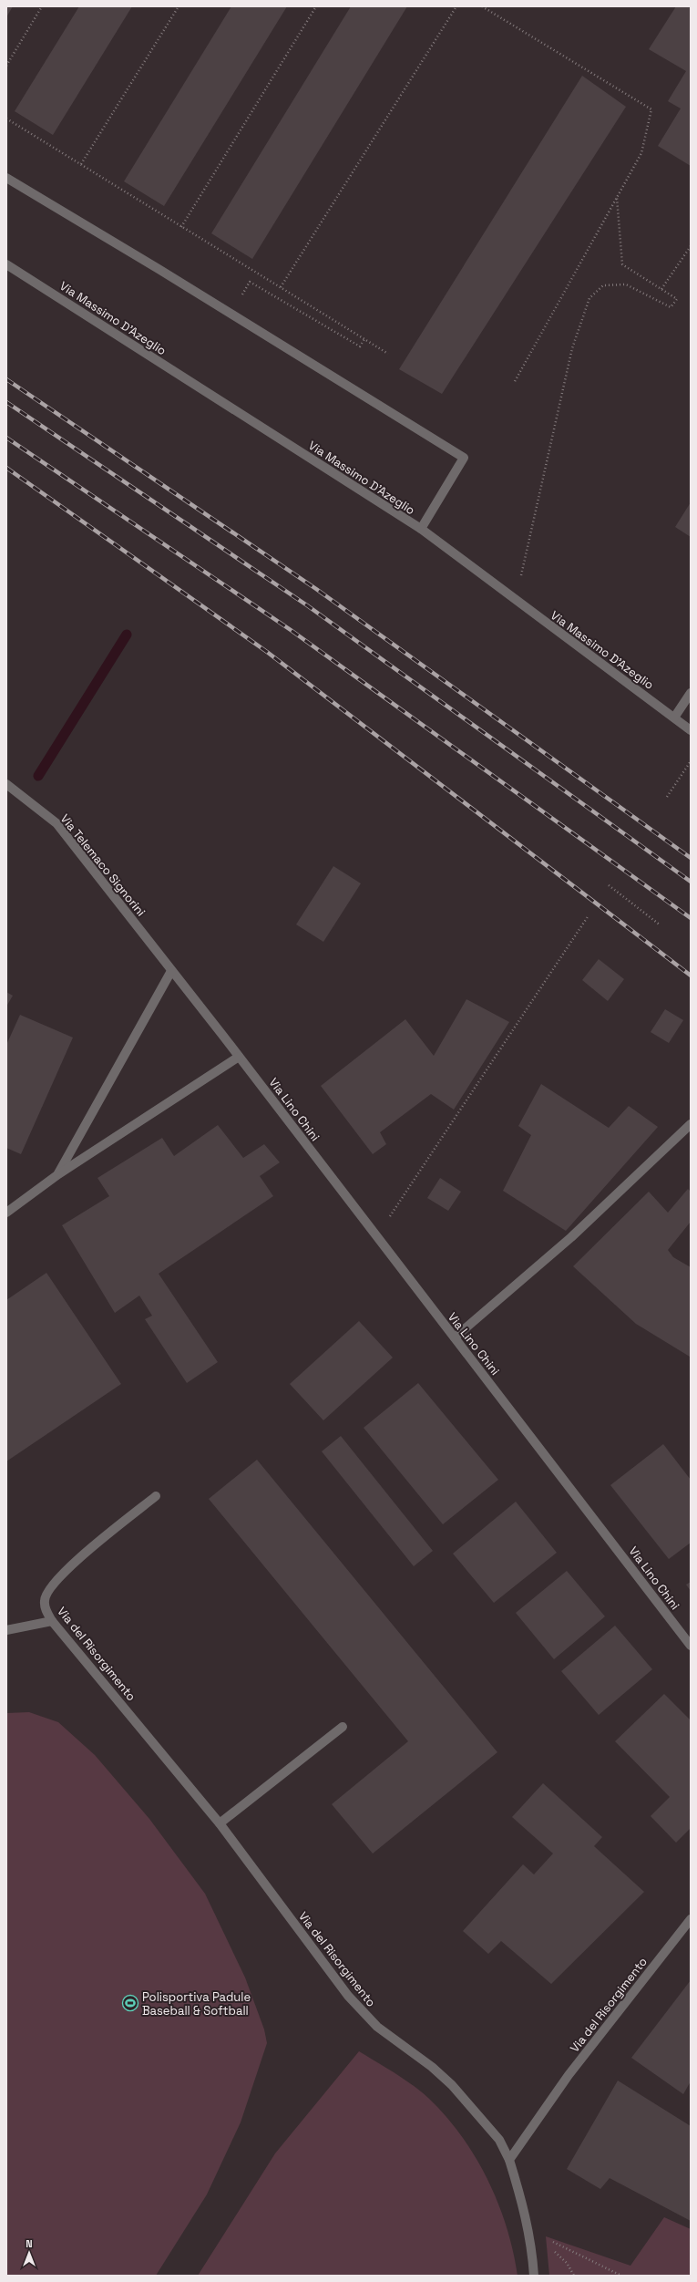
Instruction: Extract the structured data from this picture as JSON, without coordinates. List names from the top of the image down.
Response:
{
  "streets": {
    "street": [
      "Via Massimo D'Azeglio",
      "Via Telemaco Signorini",
      "Via Lino Chini",
      "Via del Risorgimento"
    ]
  },
  "crossings": [
    ["Via Telemaco Signorini", "Via Lino Chini"]
  ],
  "places": {
    "sports": ["Polisportiva Padule Baseball & Softball"]
  },
  "north": "top"
}
